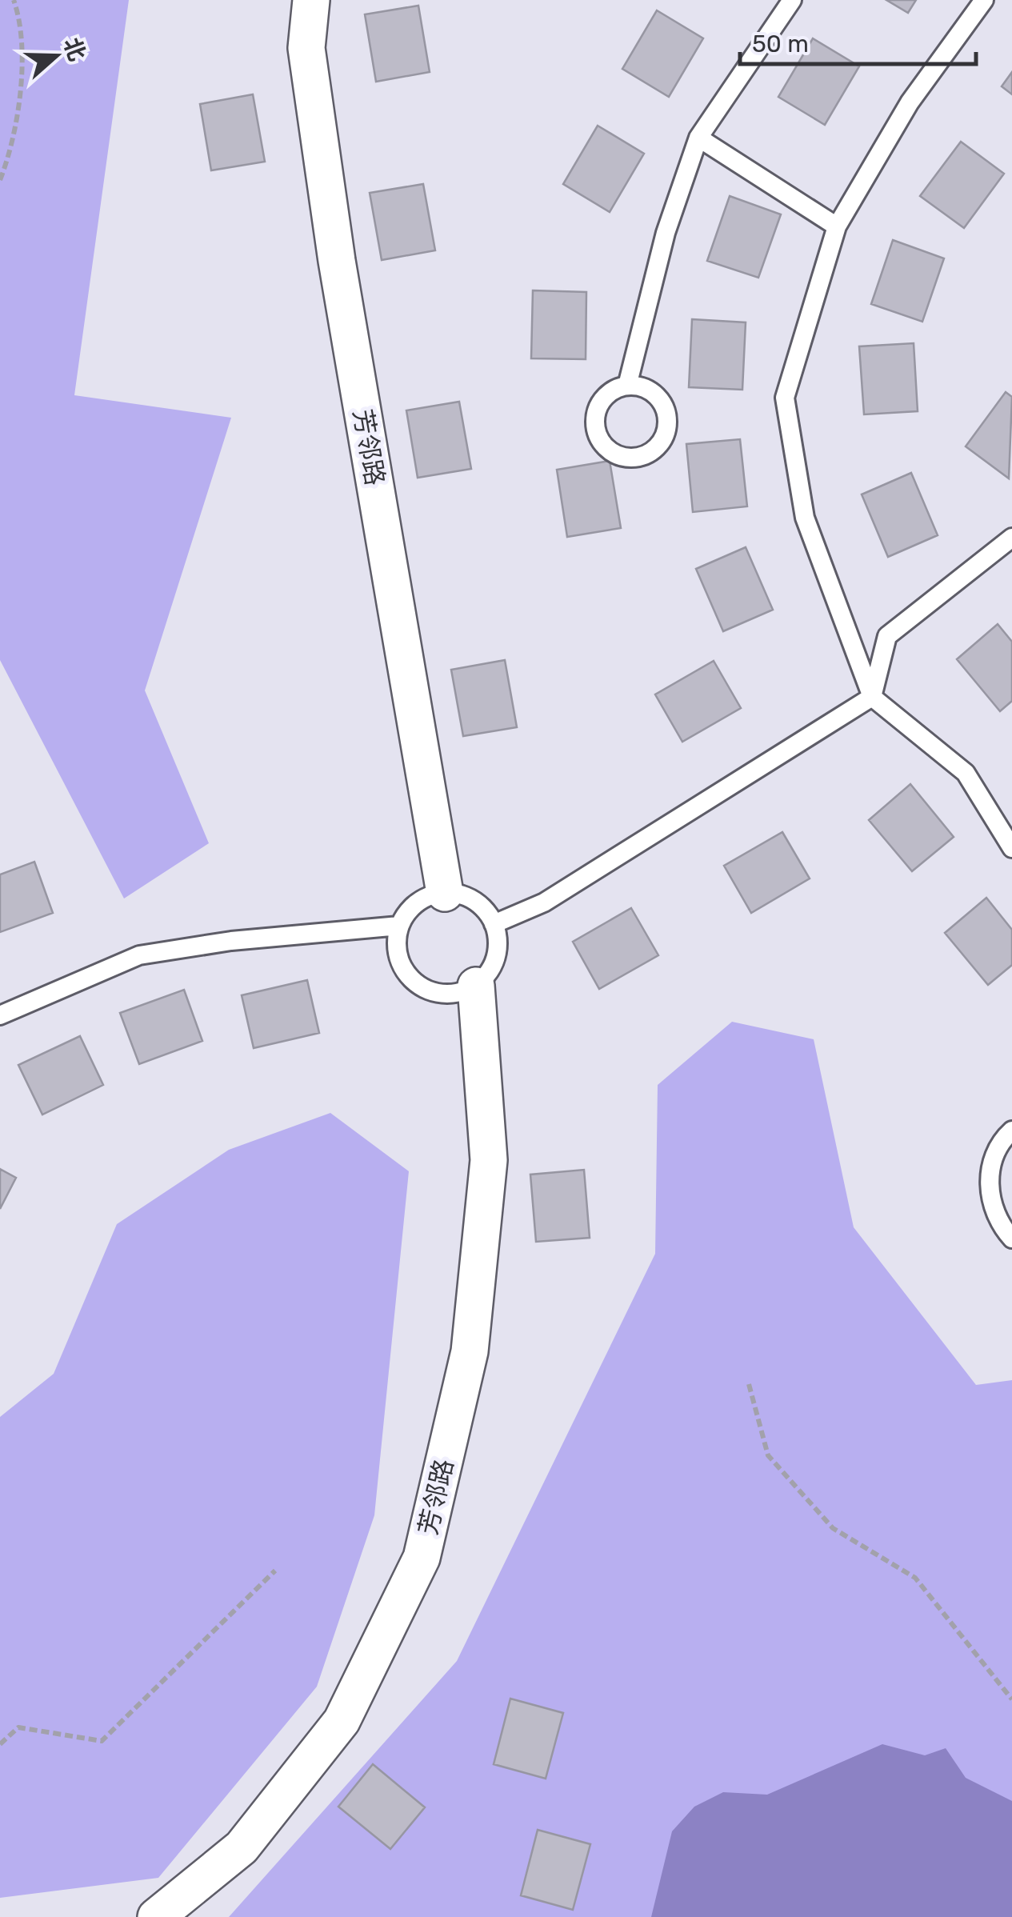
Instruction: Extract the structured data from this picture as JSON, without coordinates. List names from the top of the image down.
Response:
{
  "streets": {
    "street": ["芳邻路"]
  },
  "scale_bar": "50 m",
  "north": "right"
}
